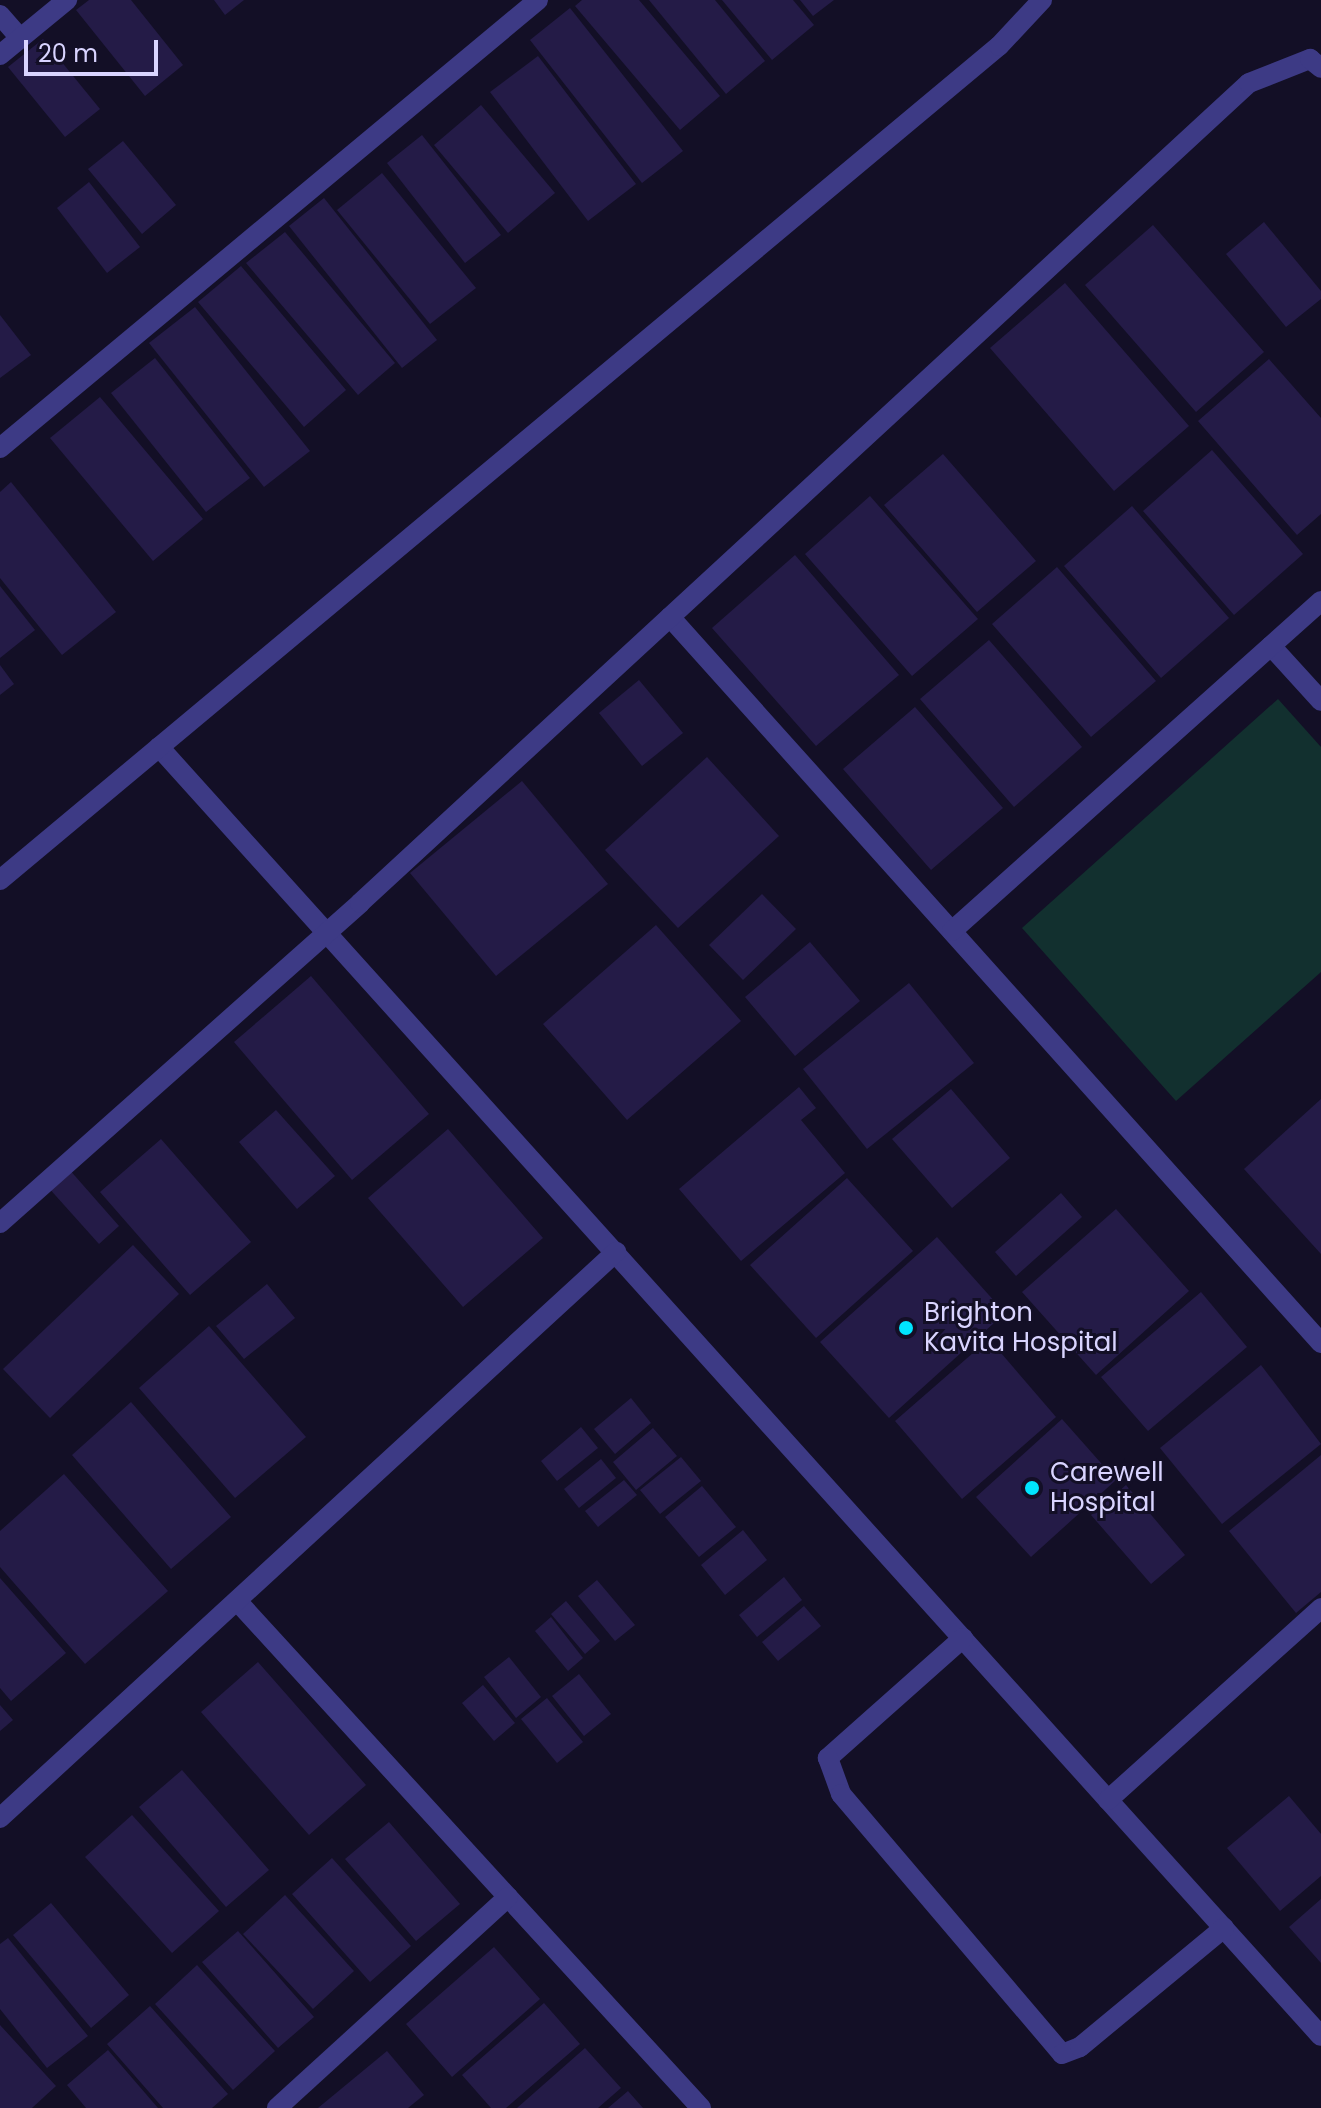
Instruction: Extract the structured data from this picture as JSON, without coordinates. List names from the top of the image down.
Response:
{
  "places": ["Brighton Kavita Hospital", "Carewell Hospital"],
  "scale_bar": "20 m"
}
